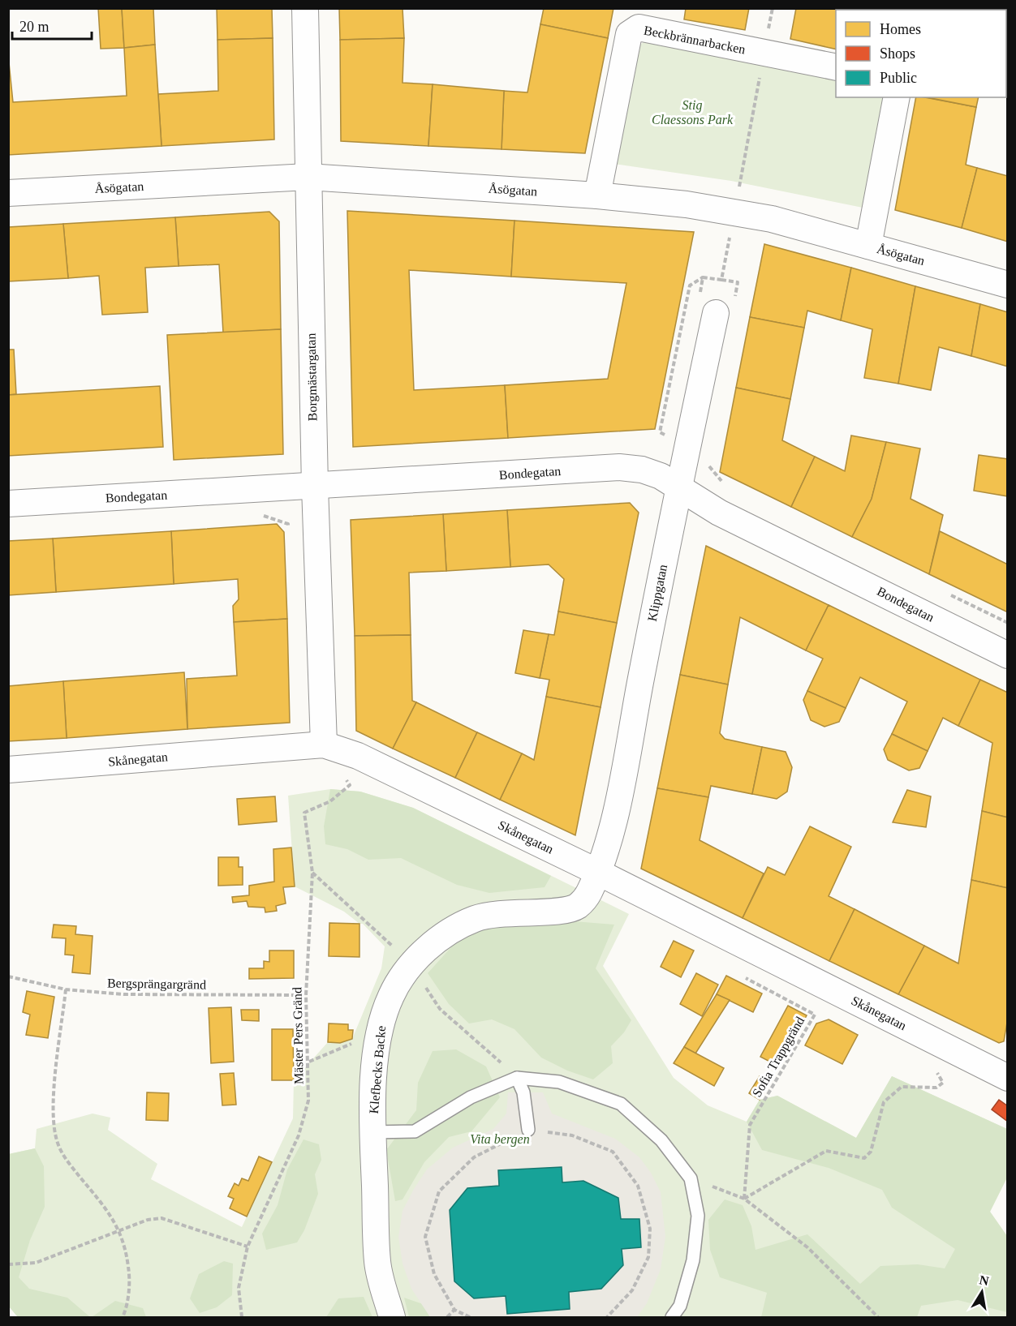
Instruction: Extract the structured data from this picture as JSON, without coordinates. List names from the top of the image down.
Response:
{
  "streets": {
    "street": [
      "Beckbrännarbacken",
      "Åsögatan",
      "Borgmästargatan",
      "Bondegatan",
      "Klippgatan",
      "Skånegatan",
      "Klefbecks Backe"
    ],
    "path": ["Bergsprängargränd", "Mäster Pers Gränd", "Sofia Trappgränd"]
  },
  "crossings": [
    ["Beckbrännarbacken", "Åsögatan"],
    ["Åsögatan", "Borgmästargatan"],
    ["Borgmästargatan", "Bondegatan"],
    ["Borgmästargatan", "Skånegatan"],
    ["Bondegatan", "Klippgatan"],
    ["Klippgatan", "Skånegatan"],
    ["Klippgatan", "Klefbecks Backe"],
    ["Skånegatan", "Klefbecks Backe"],
    ["Bergsprängargränd", "Mäster Pers Gränd"]
  ],
  "parks": ["Stig Claessons Park", "Vita bergen"],
  "legend": ["Homes", "Shops", "Public"],
  "scale_bar": "20 m",
  "north": "top"
}
